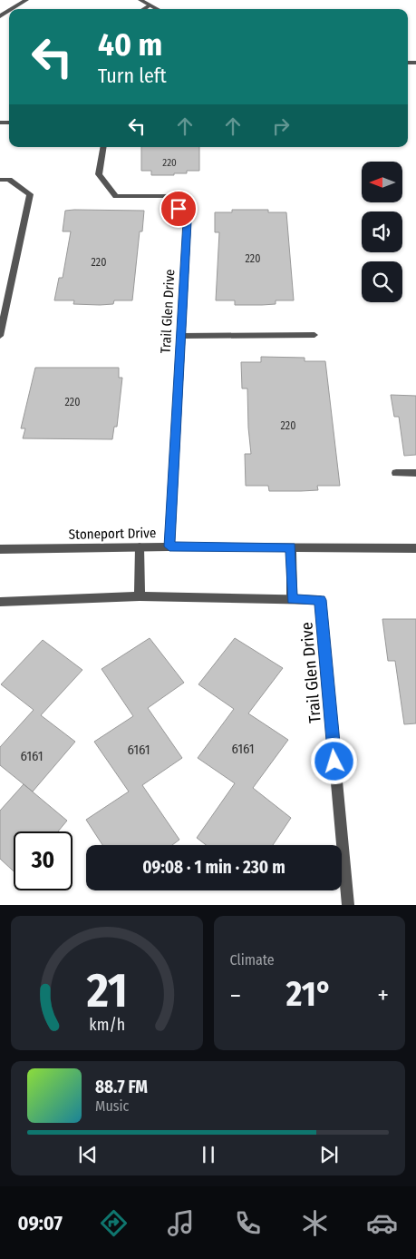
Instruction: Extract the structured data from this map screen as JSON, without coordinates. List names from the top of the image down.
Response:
{
  "streets": {
    "street": ["Trail Glen Drive", "Stoneport Drive"]
  },
  "crossings": [
    ["Trail Glen Drive", "Stoneport Drive"]
  ],
  "house_numbers": [
    "220",
    "220",
    "220",
    "220",
    "220",
    "6161",
    "6161",
    "6161"
  ],
  "north": "left",
  "page": {
    "turn": ["40 m", "Turn left"],
    "limit": "30",
    "trip": "09:08 · 1 min · 230 m",
    "tile": "Climate",
    "heat": ["−", "21°", "+"],
    "song": ["88.7 FM", "Music"],
    "tabs": "09:07",
    "gauge": ["21", "km/h"]
  }
}
